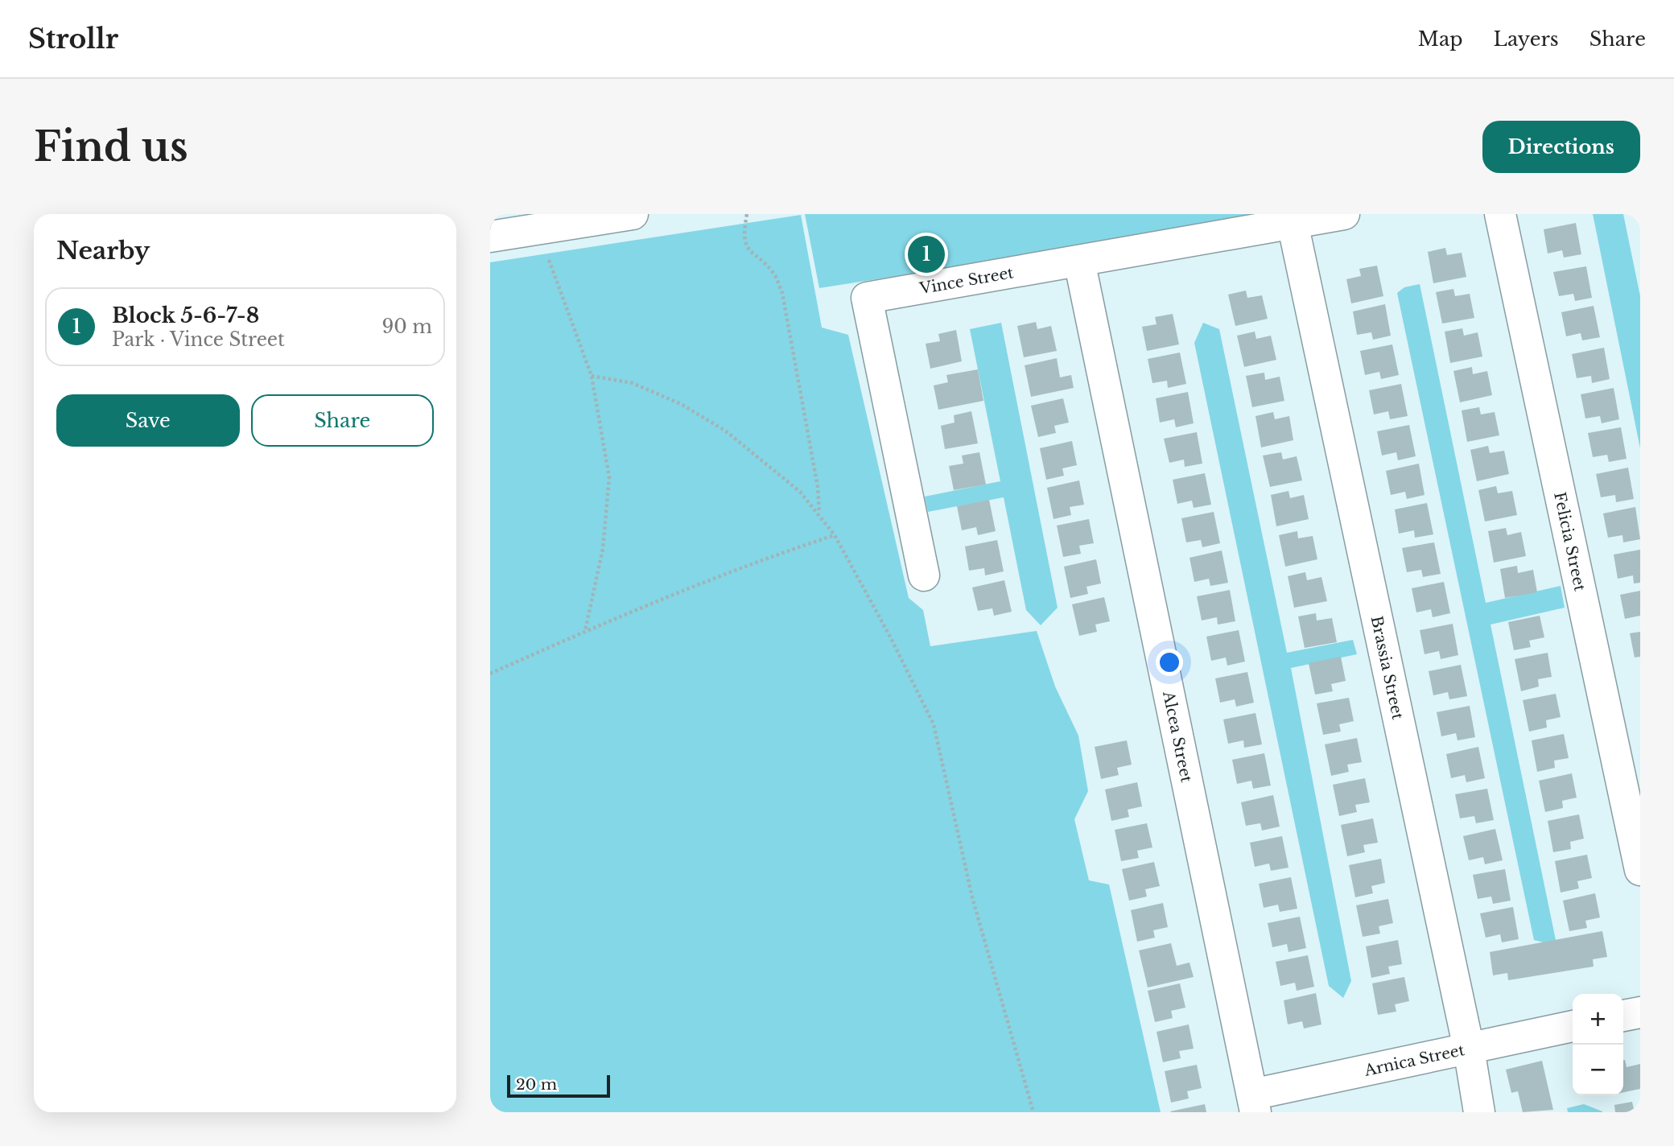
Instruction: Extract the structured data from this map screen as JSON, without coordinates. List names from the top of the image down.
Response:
{
  "streets": {
    "street": [
      "Vince Street",
      "Felicia Street",
      "Brassia Street",
      "Alcea Street",
      "Arnica Street"
    ]
  },
  "crossings": [
    ["Vince Street", "Brassia Street"],
    ["Vince Street", "Alcea Street"],
    ["Brassia Street", "Arnica Street"],
    ["Alcea Street", "Arnica Street"]
  ],
  "scale_bar": "20 m",
  "page": {
    "header": "Strollr",
    "nav": ["Map", "Layers", "Share"],
    "buttons": [
      "Directions",
      ["Save", "Share"]
    ],
    "title": "Find us",
    "heading": "Nearby",
    "pins": "1",
    "list": [
      {
        "mark": "1",
        "name": "Block 5-6-7-8",
        "note": "Park · Vince Street",
        "value": "90 m"
      }
    ],
    "map_buttons": ["+", "−"],
    "scale": "20 m"
  }
}
